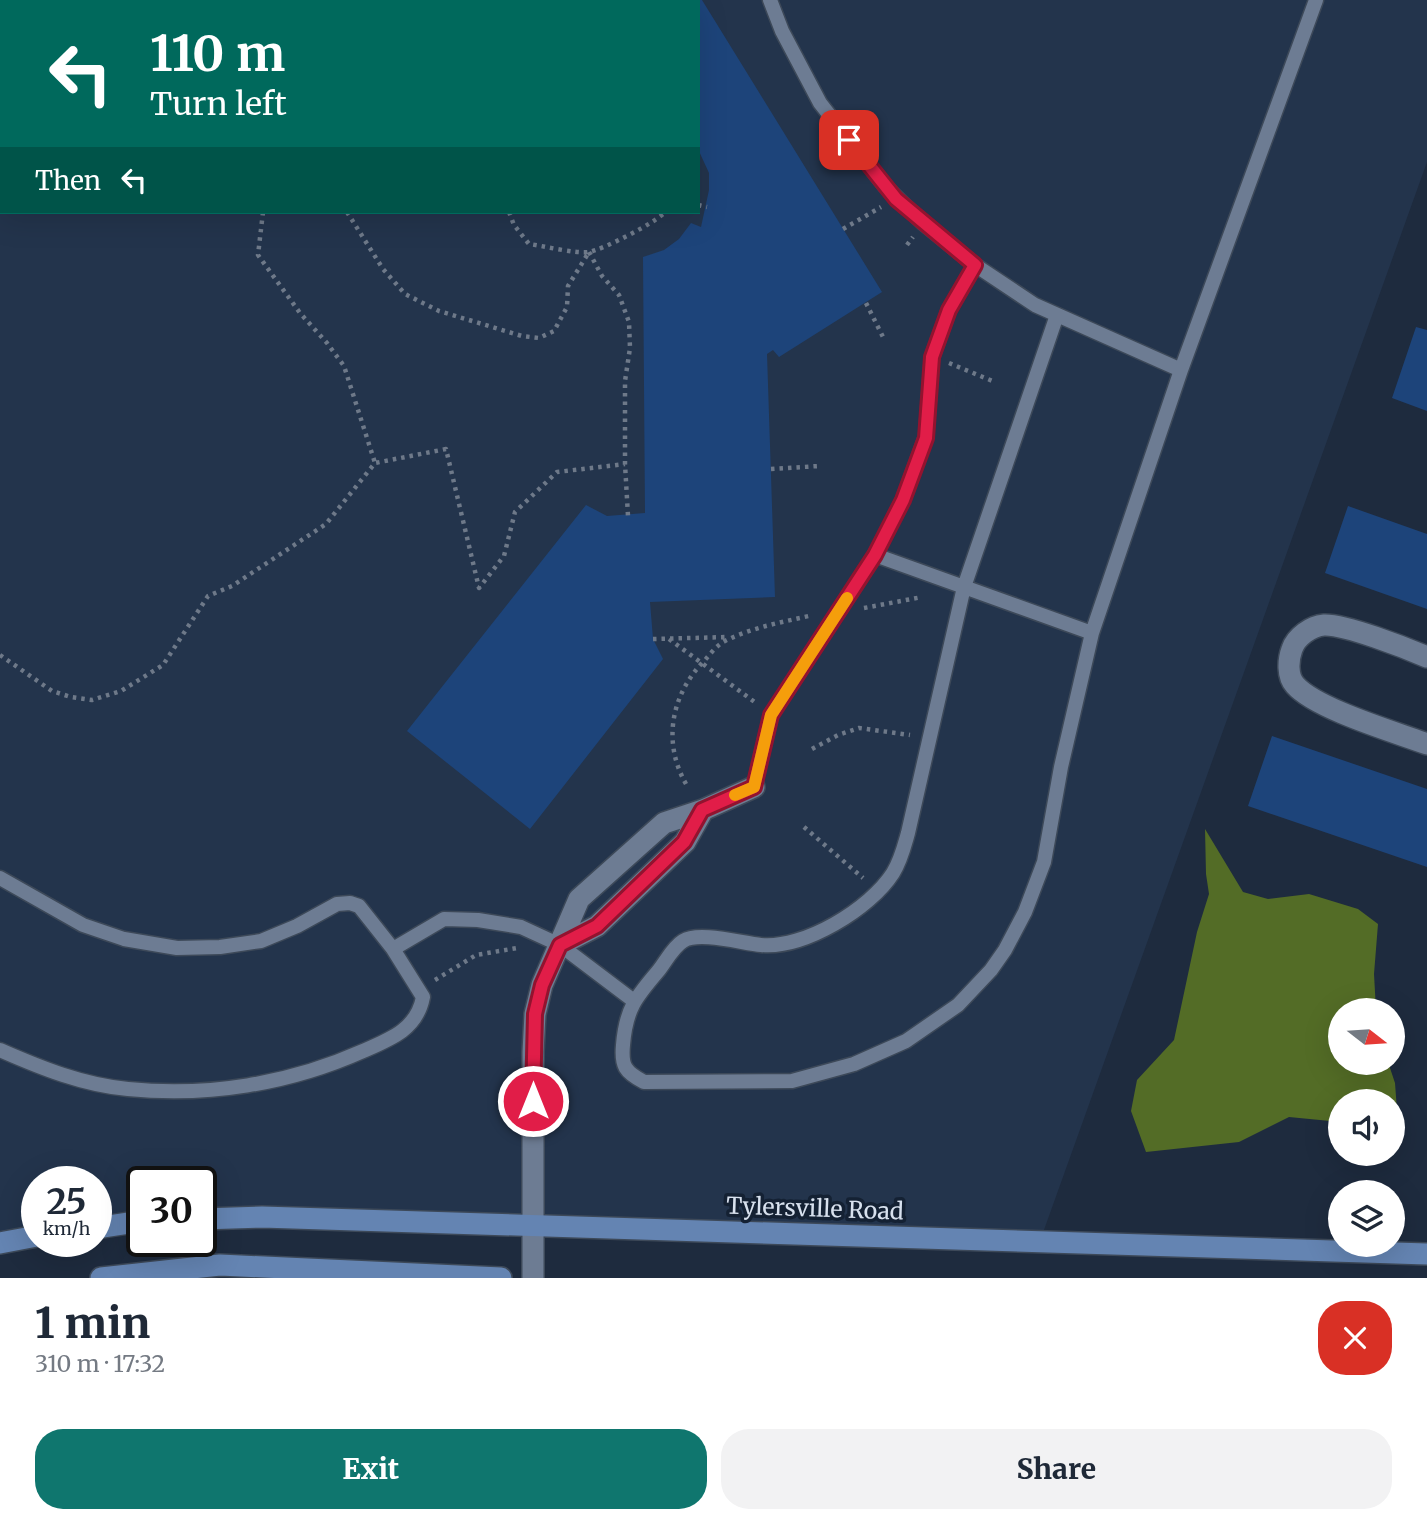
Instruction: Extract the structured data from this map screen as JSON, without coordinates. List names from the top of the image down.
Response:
{
  "streets": {
    "main road": ["Tylersville Road"]
  },
  "north": "right",
  "page": {
    "turn": ["110 m", "Turn left"],
    "then": "Then",
    "speed": "25 km/h",
    "limit": "30",
    "heading": ["1 min", "310 m · 17:32"],
    "buttons": ["Exit", "Share"]
  }
}
